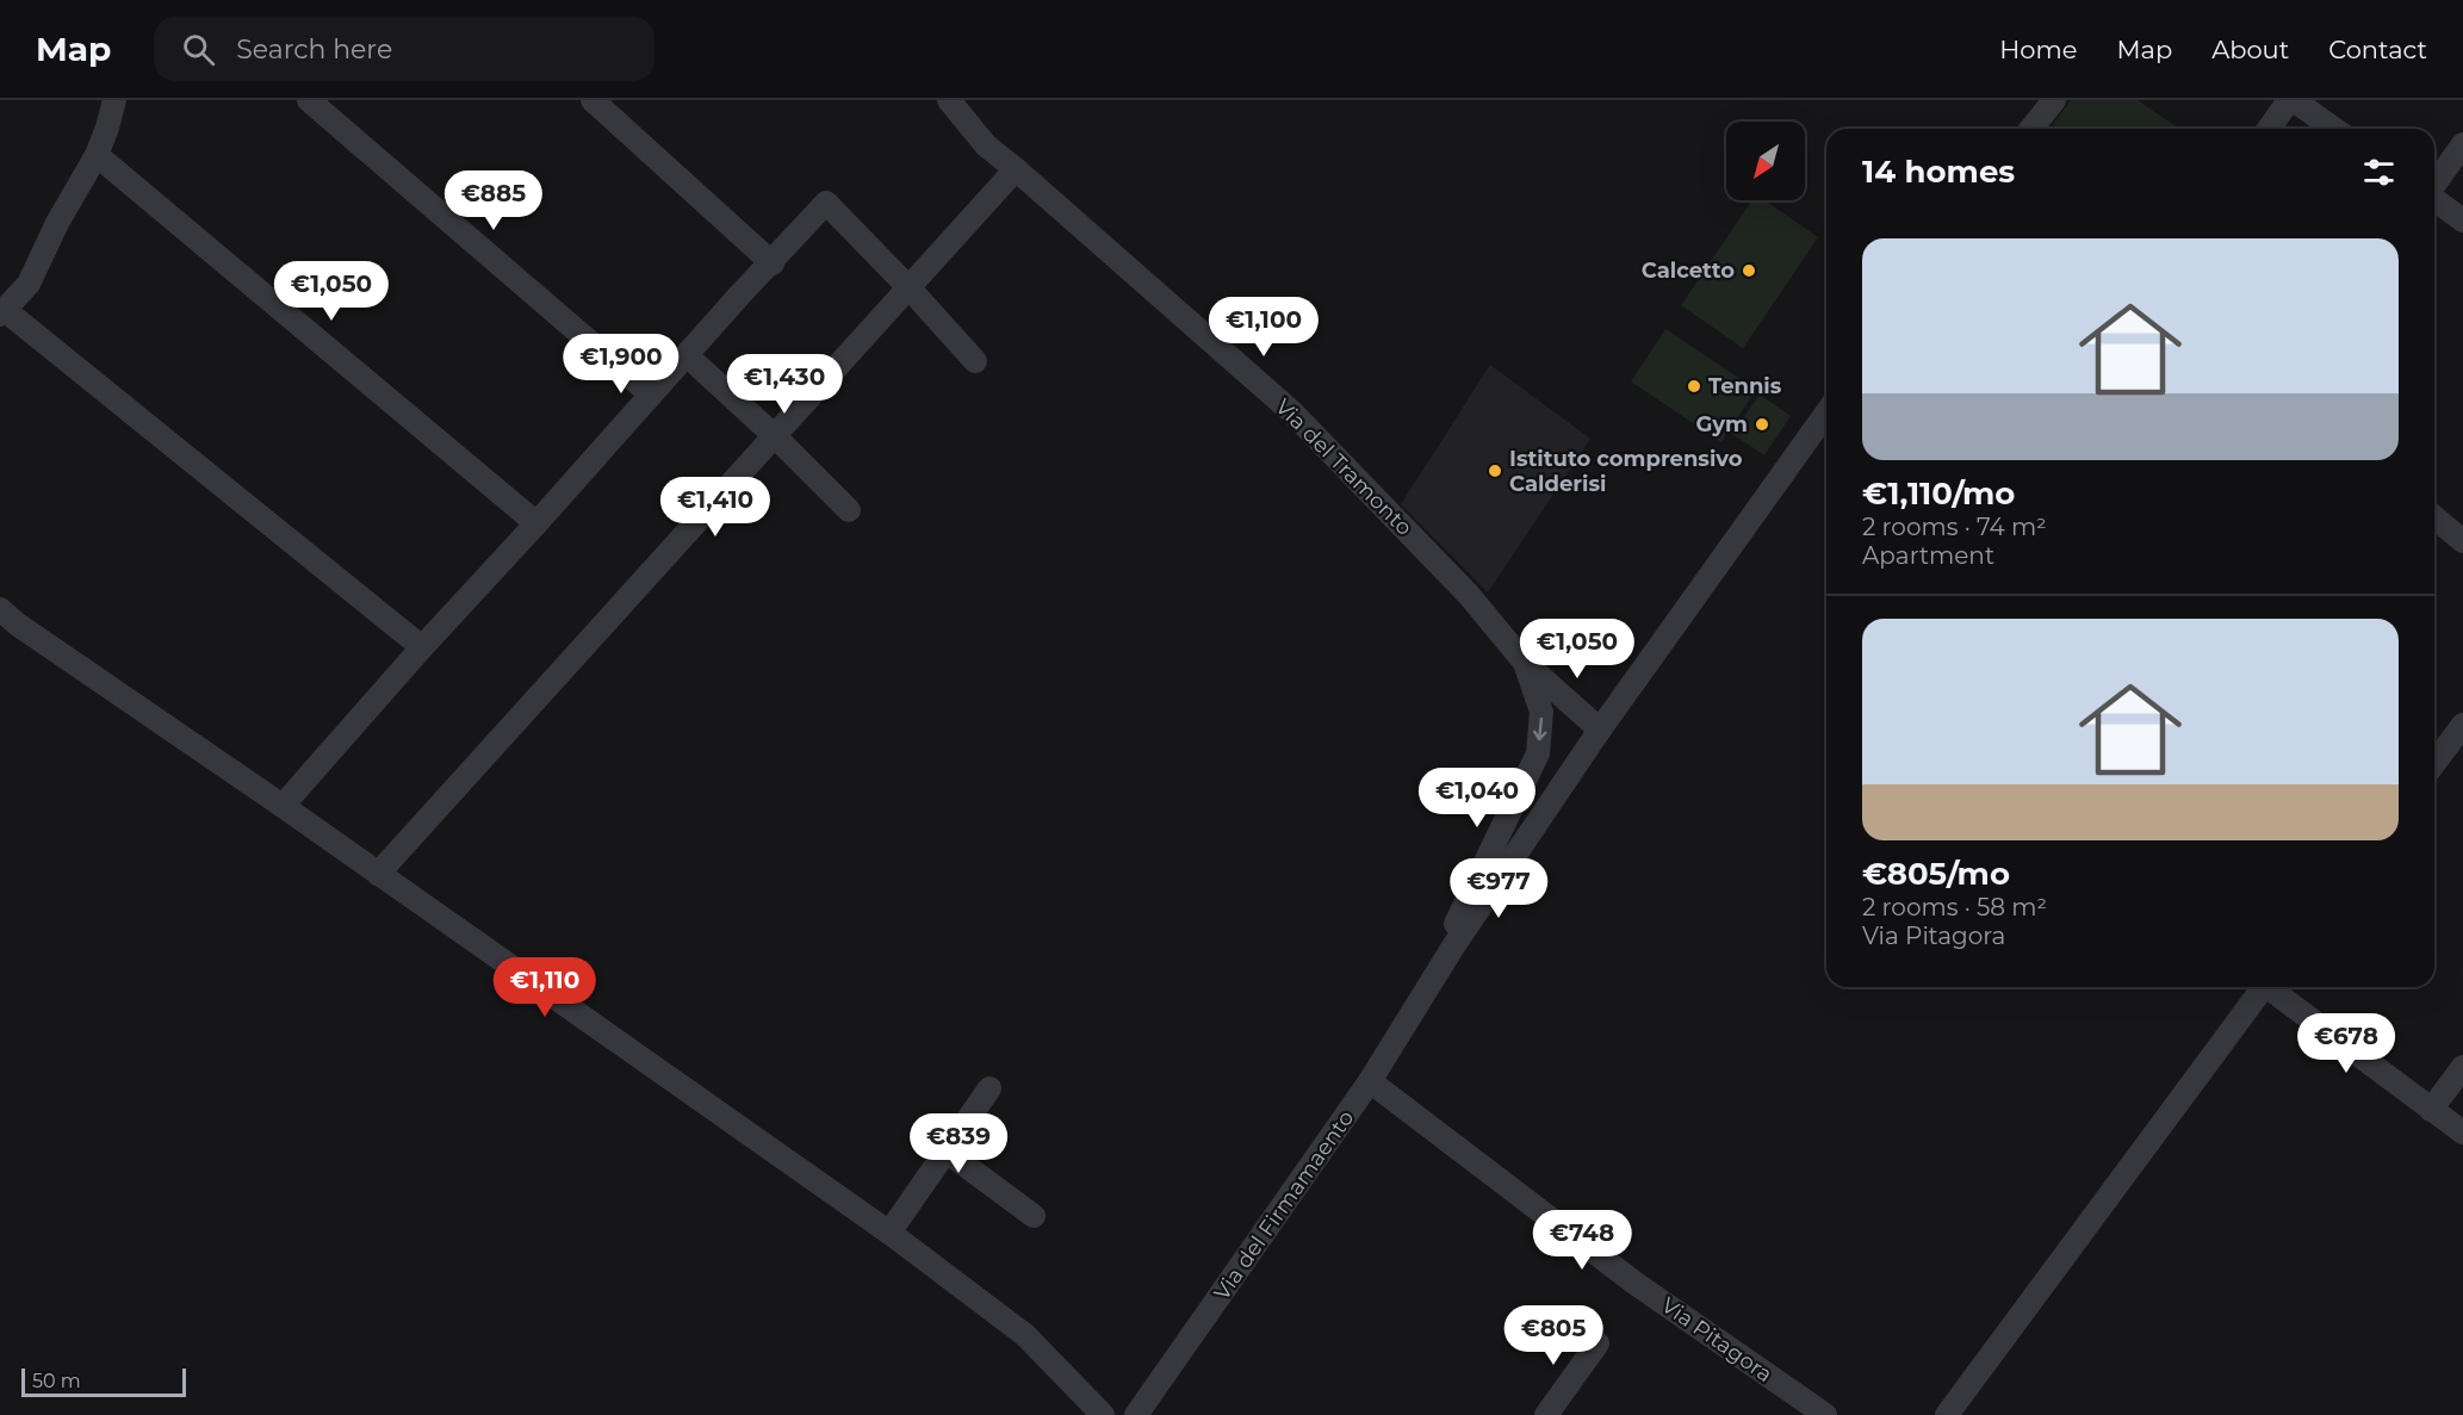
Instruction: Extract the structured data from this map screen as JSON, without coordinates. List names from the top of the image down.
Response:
{
  "streets": {
    "street": ["Via del Tramonto", "Via del Firmamaento", "Via Pitagora"]
  },
  "crossings": [
    ["Via del Tramonto", "Via del Firmamaento"],
    ["Via del Firmamaento", "Via Pitagora"]
  ],
  "places": [
    "Calcetto",
    "Tennis",
    "Gym",
    "Istituto comprensivo Calderisi"
  ],
  "scale_bar": "50 m",
  "north": "bottom left",
  "page": {
    "header": "Map",
    "search": "Search here",
    "nav": [
      "Home",
      "Map",
      "About",
      "Contact"
    ],
    "heading": "14 homes",
    "price": [
      "€885",
      "€1,050",
      "€1,100",
      "€1,900",
      "€1,430",
      "€1,410",
      "€1,050",
      "€1,040",
      "€977",
      "€1,110",
      "€678",
      "€839",
      "€748",
      "€805"
    ],
    "list": [
      {
        "name": "€1,110/mo",
        "note": "2 rooms · 74 m² · Apartment"
      },
      {
        "name": "€805/mo",
        "note": "2 rooms · 58 m² · Via Pitagora"
      }
    ],
    "scale": "50 m"
  }
}
